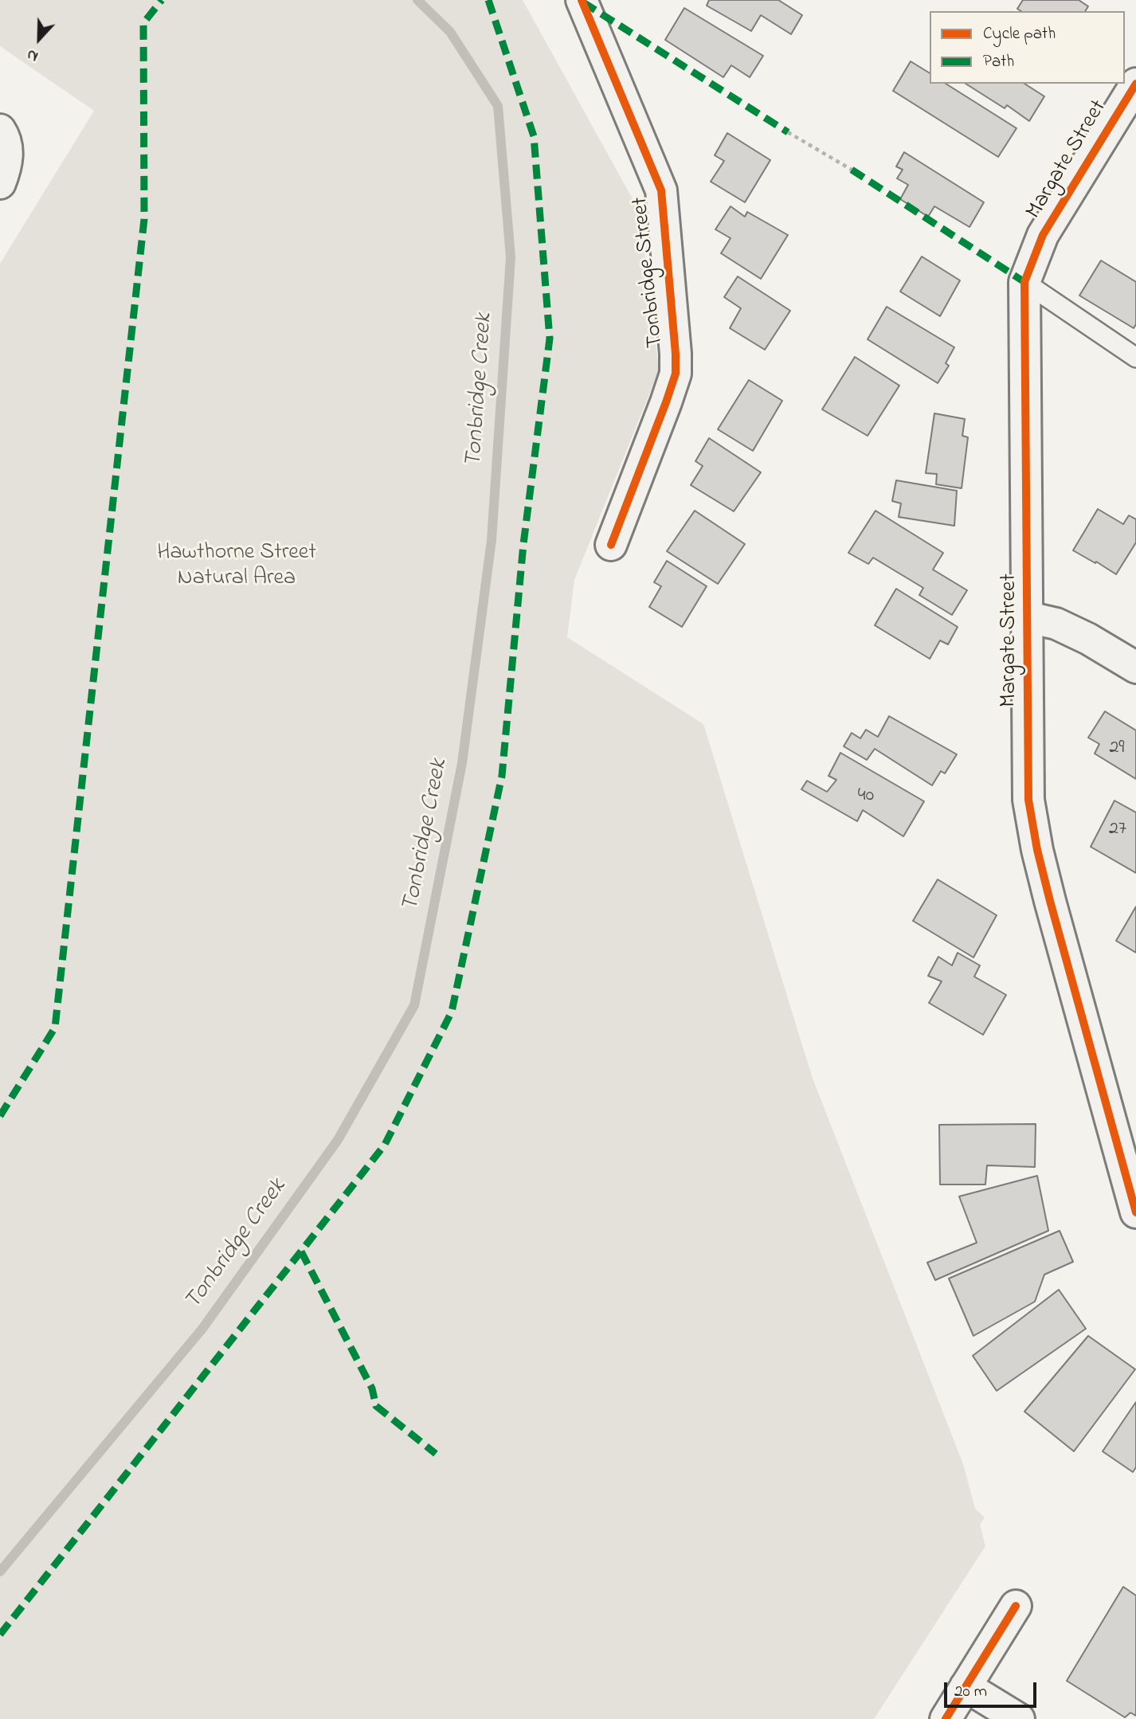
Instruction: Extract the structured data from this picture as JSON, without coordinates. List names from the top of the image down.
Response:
{
  "streets": {
    "street": ["Margate Street", "Tonbridge Street"]
  },
  "water": ["Tonbridge Creek"],
  "parks": ["Hawthorne Street Natural Area"],
  "house_numbers": ["29", "40", "27"],
  "legend": ["Cycle path", "Path"],
  "scale_bar": "20 m",
  "north": "bottom"
}
